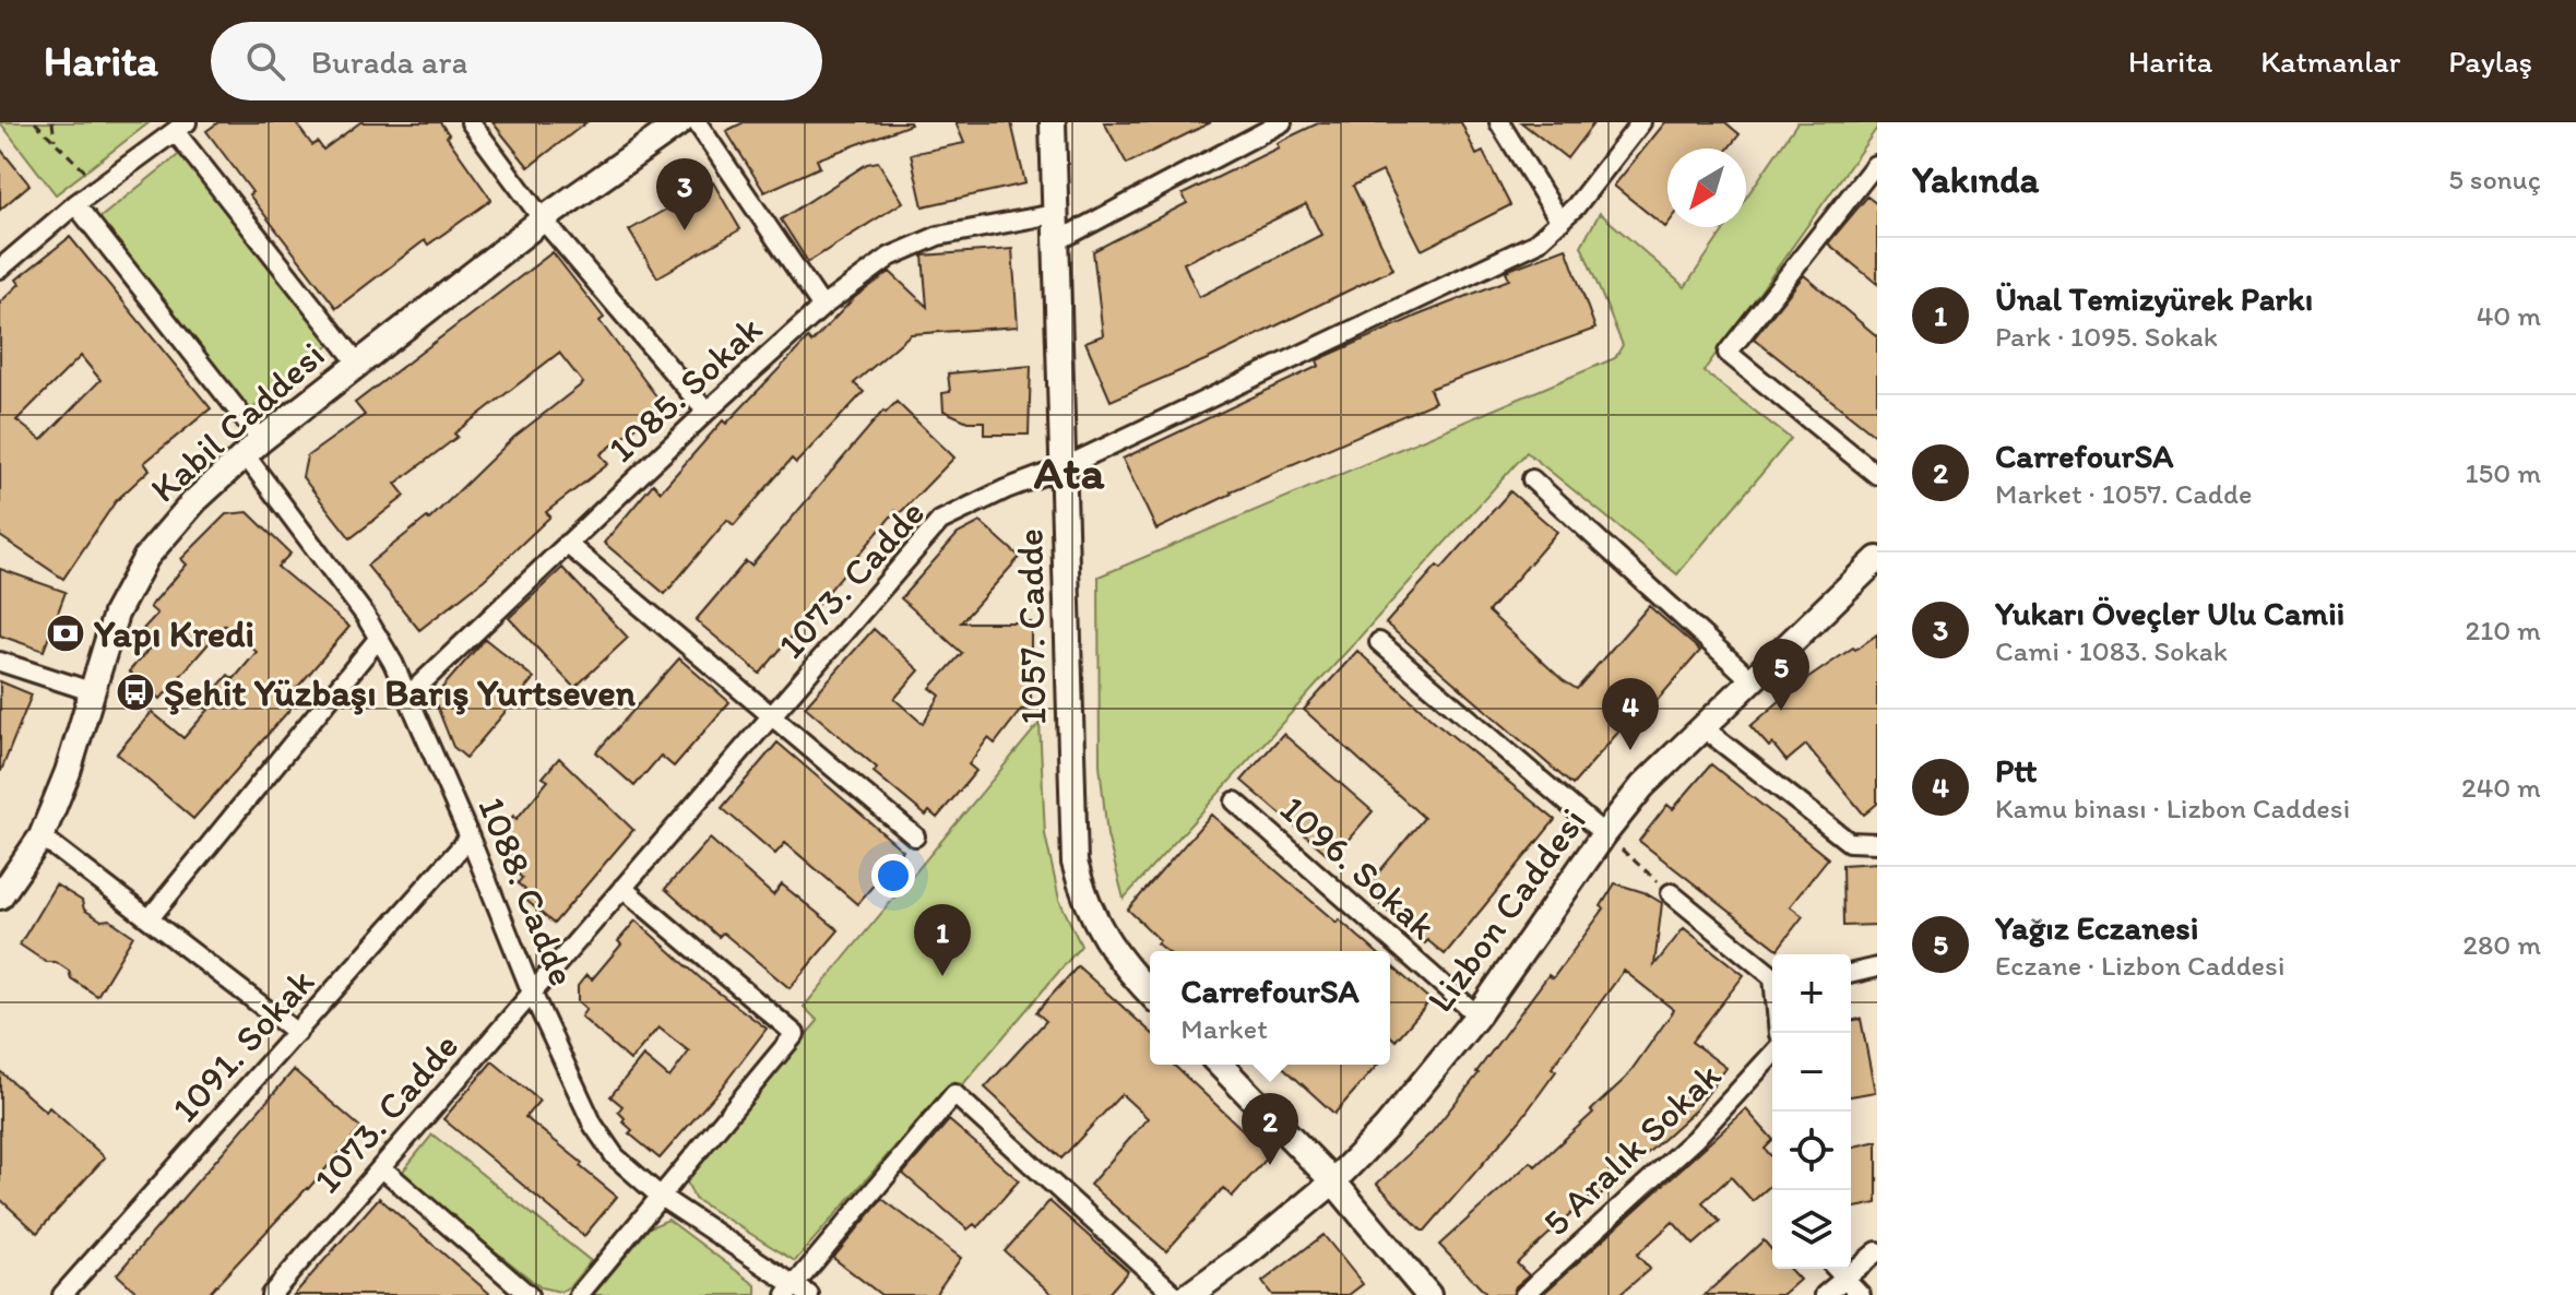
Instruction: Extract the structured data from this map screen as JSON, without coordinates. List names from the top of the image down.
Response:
{
  "streets": {
    "main road": ["Kabil Caddesi", "1057. Cadde", "Lizbon Caddesi"],
    "street": [
      "1085. Sokak",
      "1073. Cadde",
      "1096. Sokak",
      "1088. Cadde",
      "1091. Sokak",
      "5 Aralık Sokak"
    ]
  },
  "crossings": [
    ["1085. Sokak", "1057. Cadde"],
    ["1085. Sokak", "1088. Cadde"],
    ["Kabil Caddesi", "1088. Cadde"],
    ["1073. Cadde", "1057. Cadde"],
    ["1073. Cadde", "1088. Cadde"],
    ["1096. Sokak", "Lizbon Caddesi"],
    ["1088. Cadde", "1091. Sokak"]
  ],
  "districts": ["Ata"],
  "places": {
    "bank": ["Yapı Kredi"],
    "bus stop": ["Şehit Yüzbaşı Barış Yurtseven"]
  },
  "north": "bottom left",
  "page": {
    "header": "Harita",
    "search": "Burada ara",
    "nav": ["Harita", "Katmanlar", "Paylaş"],
    "heading": ["Yakında", "5 sonuç"],
    "pins": [
      "3",
      "5",
      "4",
      "1",
      "2"
    ],
    "list": [
      {
        "mark": "1",
        "name": "Ünal Temizyürek Parkı",
        "note": "Park · 1095. Sokak",
        "value": "40 m"
      },
      {
        "mark": "2",
        "name": "CarrefourSA",
        "note": "Market · 1057. Cadde",
        "value": "150 m"
      },
      {
        "mark": "3",
        "name": "Yukarı Öveçler Ulu Camii",
        "note": "Cami · 1083. Sokak",
        "value": "210 m"
      },
      {
        "mark": "4",
        "name": "Ptt",
        "note": "Kamu binası · Lizbon Caddesi",
        "value": "240 m"
      },
      {
        "mark": "5",
        "name": "Yağız Eczanesi",
        "note": "Eczane · Lizbon Caddesi",
        "value": "280 m"
      }
    ],
    "popup": ["CarrefourSA", "Market"],
    "map_buttons": ["+", "−"]
  }
}
